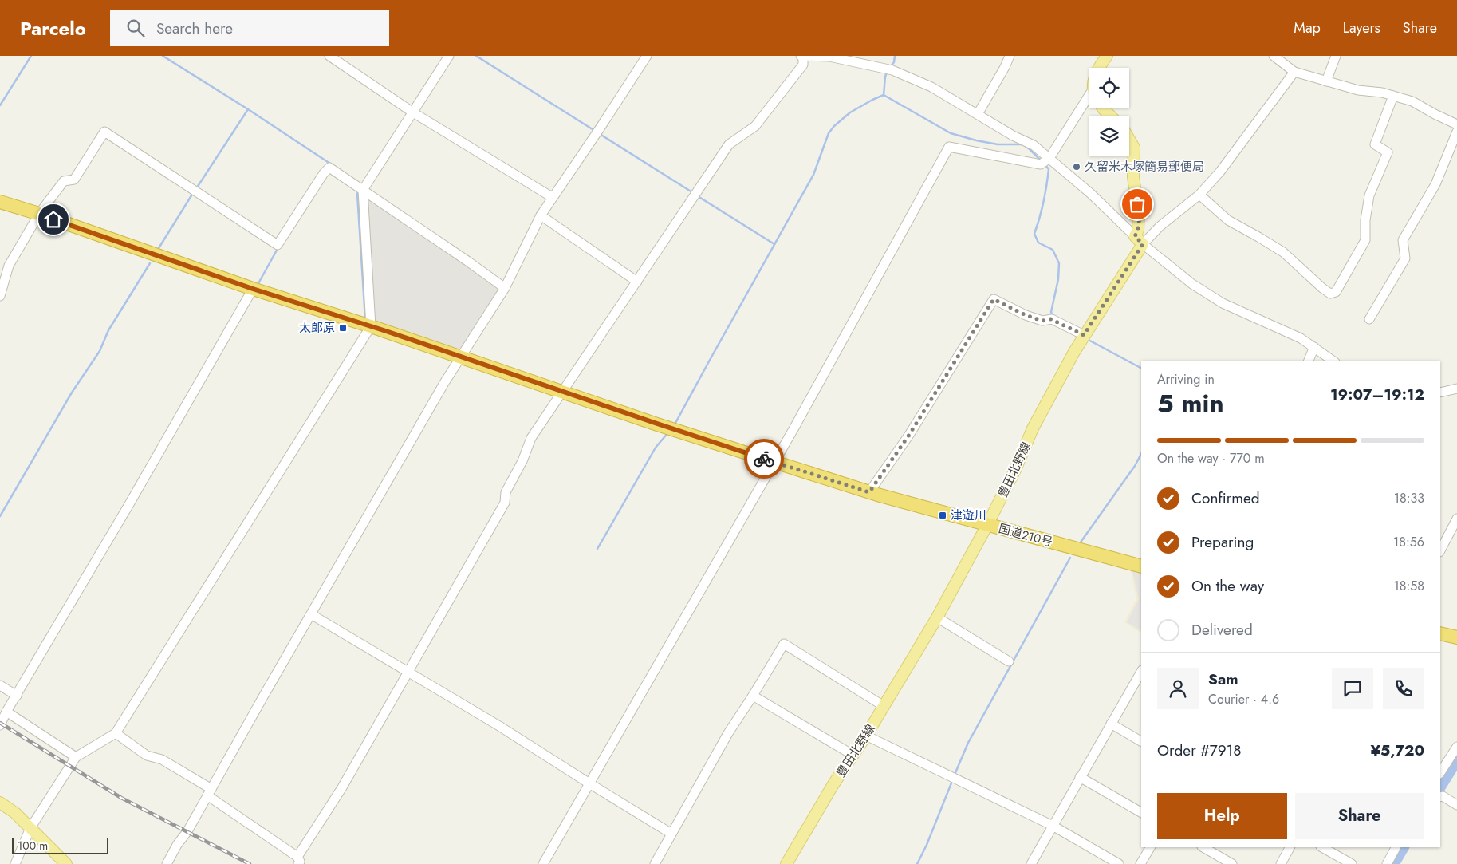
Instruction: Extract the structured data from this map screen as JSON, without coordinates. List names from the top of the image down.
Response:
{
  "streets": {
    "highway": ["国道210号"],
    "main road": ["豊田北野線"]
  },
  "crossings": [
    ["豊田北野線", "国道210号"]
  ],
  "places": {
    "other": ["久留米木塚簡易郵便局"],
    "transit": ["太郎原", "津遊川"]
  },
  "scale_bar": "100 m",
  "page": {
    "header": "Parcelo",
    "search": "Search here",
    "nav": ["Map", "Layers", "Share"],
    "heading": ["5 min", "Arriving in", "19:07–19:12"],
    "panel": [
      "Sam",
      "Courier · 4.6",
      "Order #7918",
      "¥5,720"
    ],
    "bar": "On the way · 770 m",
    "list": [
      ["Confirmed", "18:33"],
      ["Preparing", "18:56"],
      ["On the way", "18:58"],
      "Delivered"
    ],
    "buttons": ["Help", "Share"],
    "scale": "100 m"
  }
}
